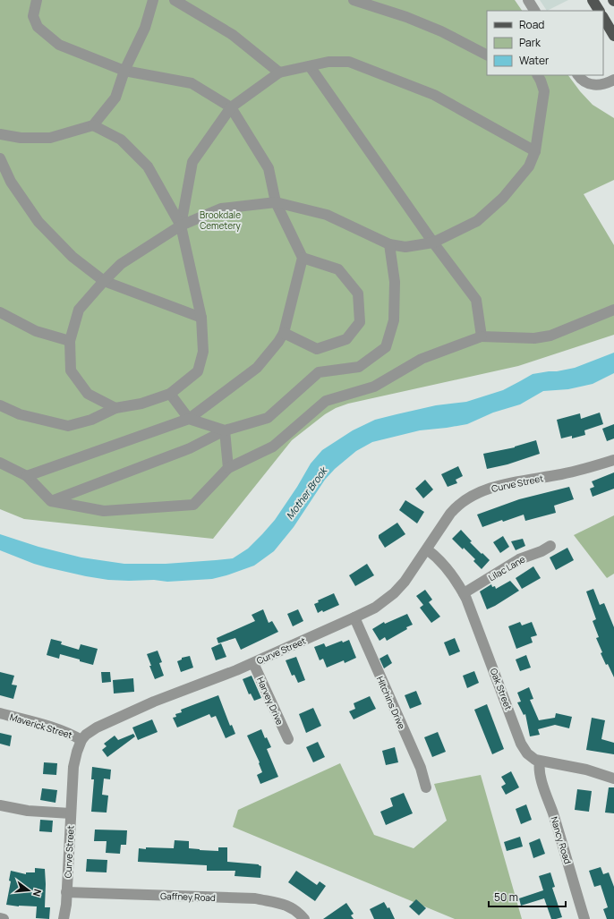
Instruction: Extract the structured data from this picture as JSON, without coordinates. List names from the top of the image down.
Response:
{
  "streets": {
    "street": [
      "Curve Street",
      "Lilac Lane",
      "Oak Street",
      "Harvey Drive",
      "Hitchins Drive",
      "Maverick Street",
      "Nancy Road",
      "Gaffney Road"
    ]
  },
  "crossings": [
    ["Curve Street", "Oak Street"],
    ["Curve Street", "Harvey Drive"],
    ["Curve Street", "Hitchins Drive"],
    ["Curve Street", "Maverick Street"],
    ["Curve Street", "Gaffney Road"],
    ["Lilac Lane", "Oak Street"],
    ["Oak Street", "Nancy Road"]
  ],
  "water": ["Mother Brook"],
  "parks": ["Brookdale Cemetery"],
  "legend": ["Road", "Park", "Water"],
  "scale_bar": "50 m",
  "north": "right"
}
